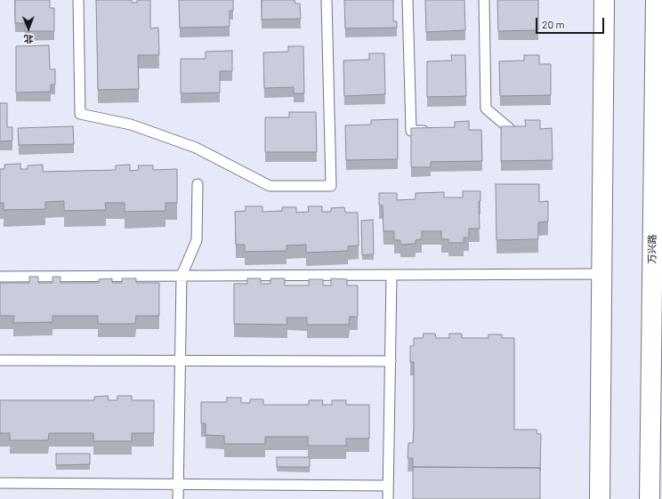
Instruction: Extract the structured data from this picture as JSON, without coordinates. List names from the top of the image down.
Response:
{
  "streets": {
    "main road": ["万兴路"]
  },
  "scale_bar": "20 m",
  "north": "bottom"
}
